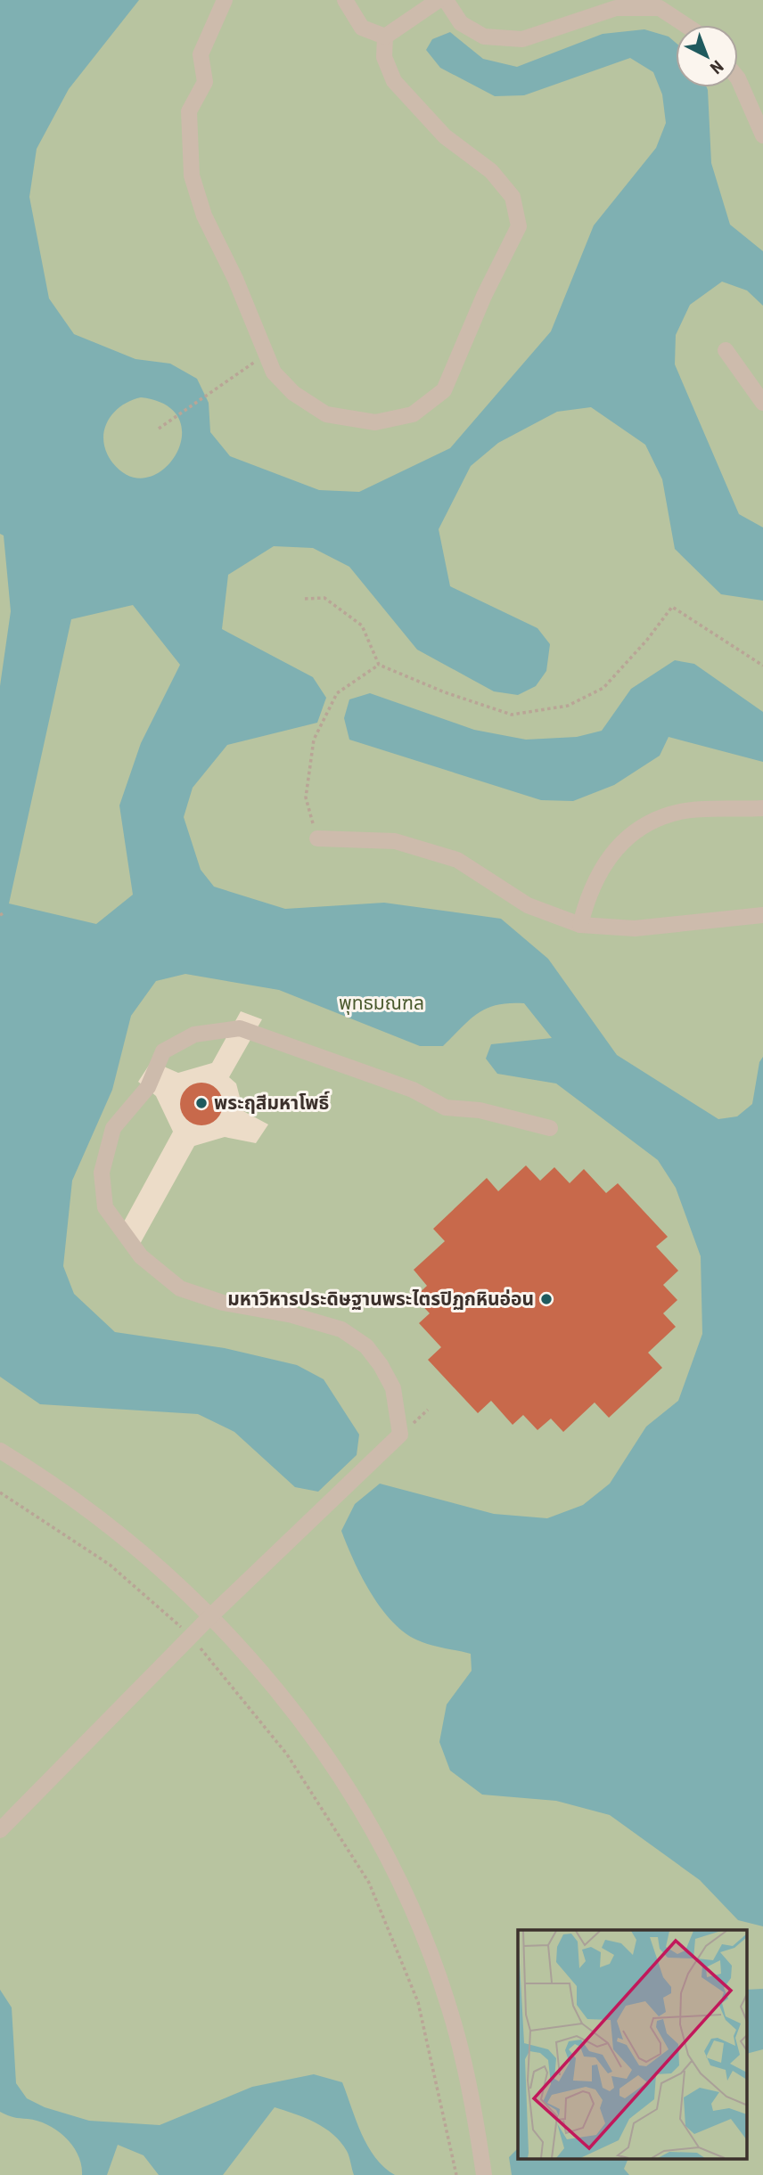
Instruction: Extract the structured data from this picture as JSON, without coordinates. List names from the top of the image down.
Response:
{
  "parks": ["พุทธมณฑล"],
  "places": ["พระฤสีมหาโพธิ์", "มหาวิหารประดิษฐานพระไตรปิฏกหินอ่อน"],
  "north": "bottom right"
}
